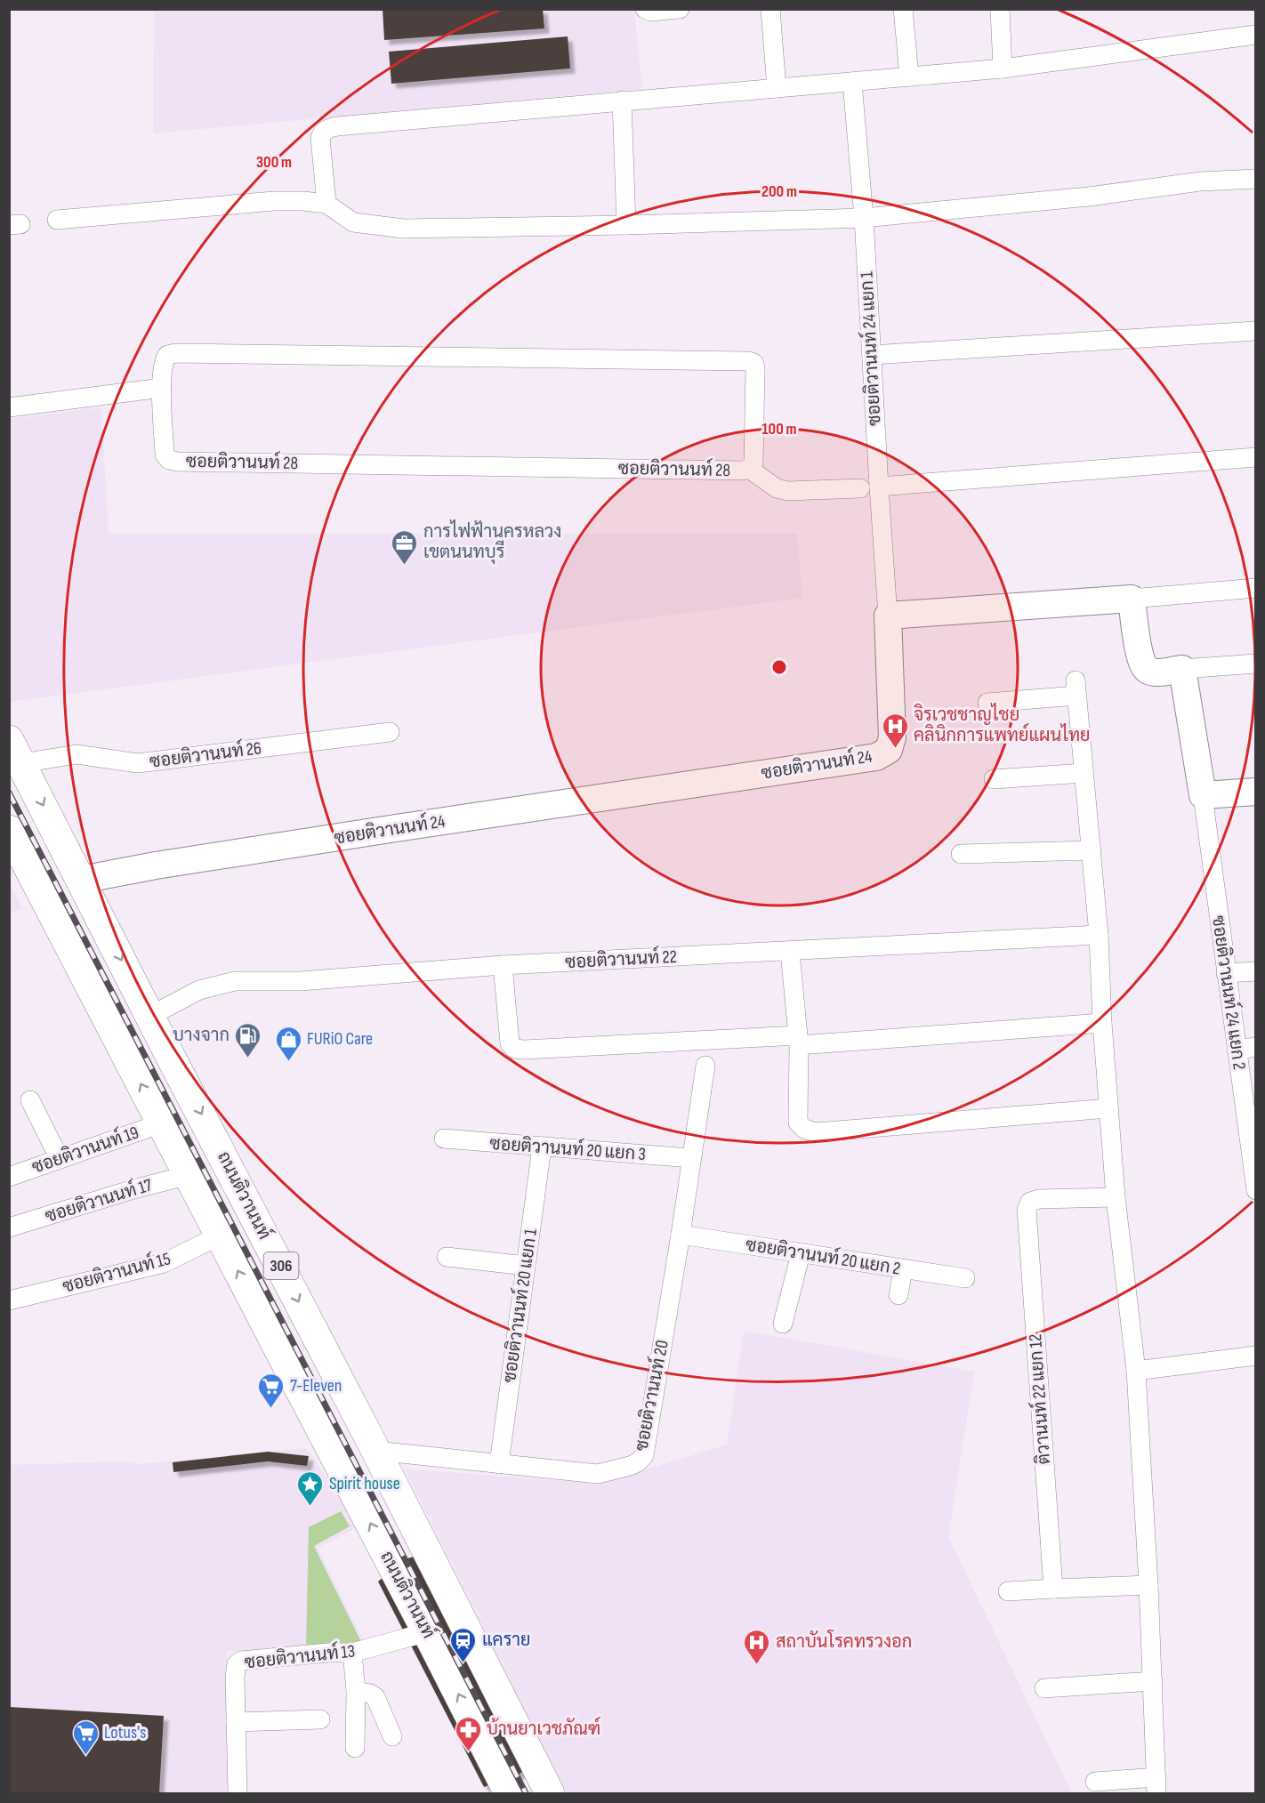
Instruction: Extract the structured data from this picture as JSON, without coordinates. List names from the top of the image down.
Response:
{
  "streets": {
    "main road": ["ถนนติวานนท์", "306"],
    "street": [
      "ซอยติวานนท์ 24 แยก 1",
      "ซอยติวานนท์ 28",
      "ซอยติวานนท์ 26",
      "ซอยติวานนท์ 24",
      "ซอยติวานนท์ 22",
      "ซอยติวานนท์ 24 แยก 2",
      "ซอยติวานนท์ 20 แยก 3",
      "ซอยติวานนท์ 19",
      "ซอยติวานนท์ 17",
      "ซอยติวานนท์ 20 แยก 2",
      "ซอยติวานนท์ 15",
      "ซอยติวานนท์ 20 แยก 1",
      "ซอยติวานนท์ 20",
      "ติวานนท์ 22 แยก 12",
      "ซอยติวานนท์ 13"
    ]
  },
  "crossings": [
    ["ซอยติวานนท์ 24 แยก 1", "ซอยติวานนท์ 24"],
    ["ซอยติวานนท์ 26", "ถนนติวานนท์"],
    ["ซอยติวานนท์ 24", "ถนนติวานนท์"],
    ["ซอยติวานนท์ 22", "ถนนติวานนท์"],
    ["ซอยติวานนท์ 20 แยก 3", "ซอยติวานนท์ 20 แยก 1"],
    ["ซอยติวานนท์ 20 แยก 3", "ซอยติวานนท์ 20"],
    ["ซอยติวานนท์ 19", "ถนนติวานนท์"],
    ["ถนนติวานนท์", "ซอยติวานนท์ 17"],
    ["ถนนติวานนท์", "ซอยติวานนท์ 15"],
    ["ถนนติวานนท์", "ซอยติวานนท์ 20"],
    ["ถนนติวานนท์", "ซอยติวานนท์ 13"],
    ["ซอยติวานนท์ 20 แยก 2", "ซอยติวานนท์ 20"],
    ["ซอยติวานนท์ 20 แยก 1", "ซอยติวานนท์ 20"]
  ],
  "places": {
    "office": ["การไฟฟ้านครหลวง เขตนนทบุรี"],
    "hospital": ["จิรเวชชาญไชย คลินิกการแพทย์แผนไทย", "สถาบันโรคทรวงอก"],
    "fuel station": ["บางจาก"],
    "shop": ["FURiO Care"],
    "supermarket": ["7-Eleven", "Lotus's"],
    "place": ["Spirit house"],
    "station": ["แคราย"],
    "pharmacy": ["บ้านยาเวชภัณฑ์"]
  },
  "rings": ["300 m", "200 m", "100 m"]
}
